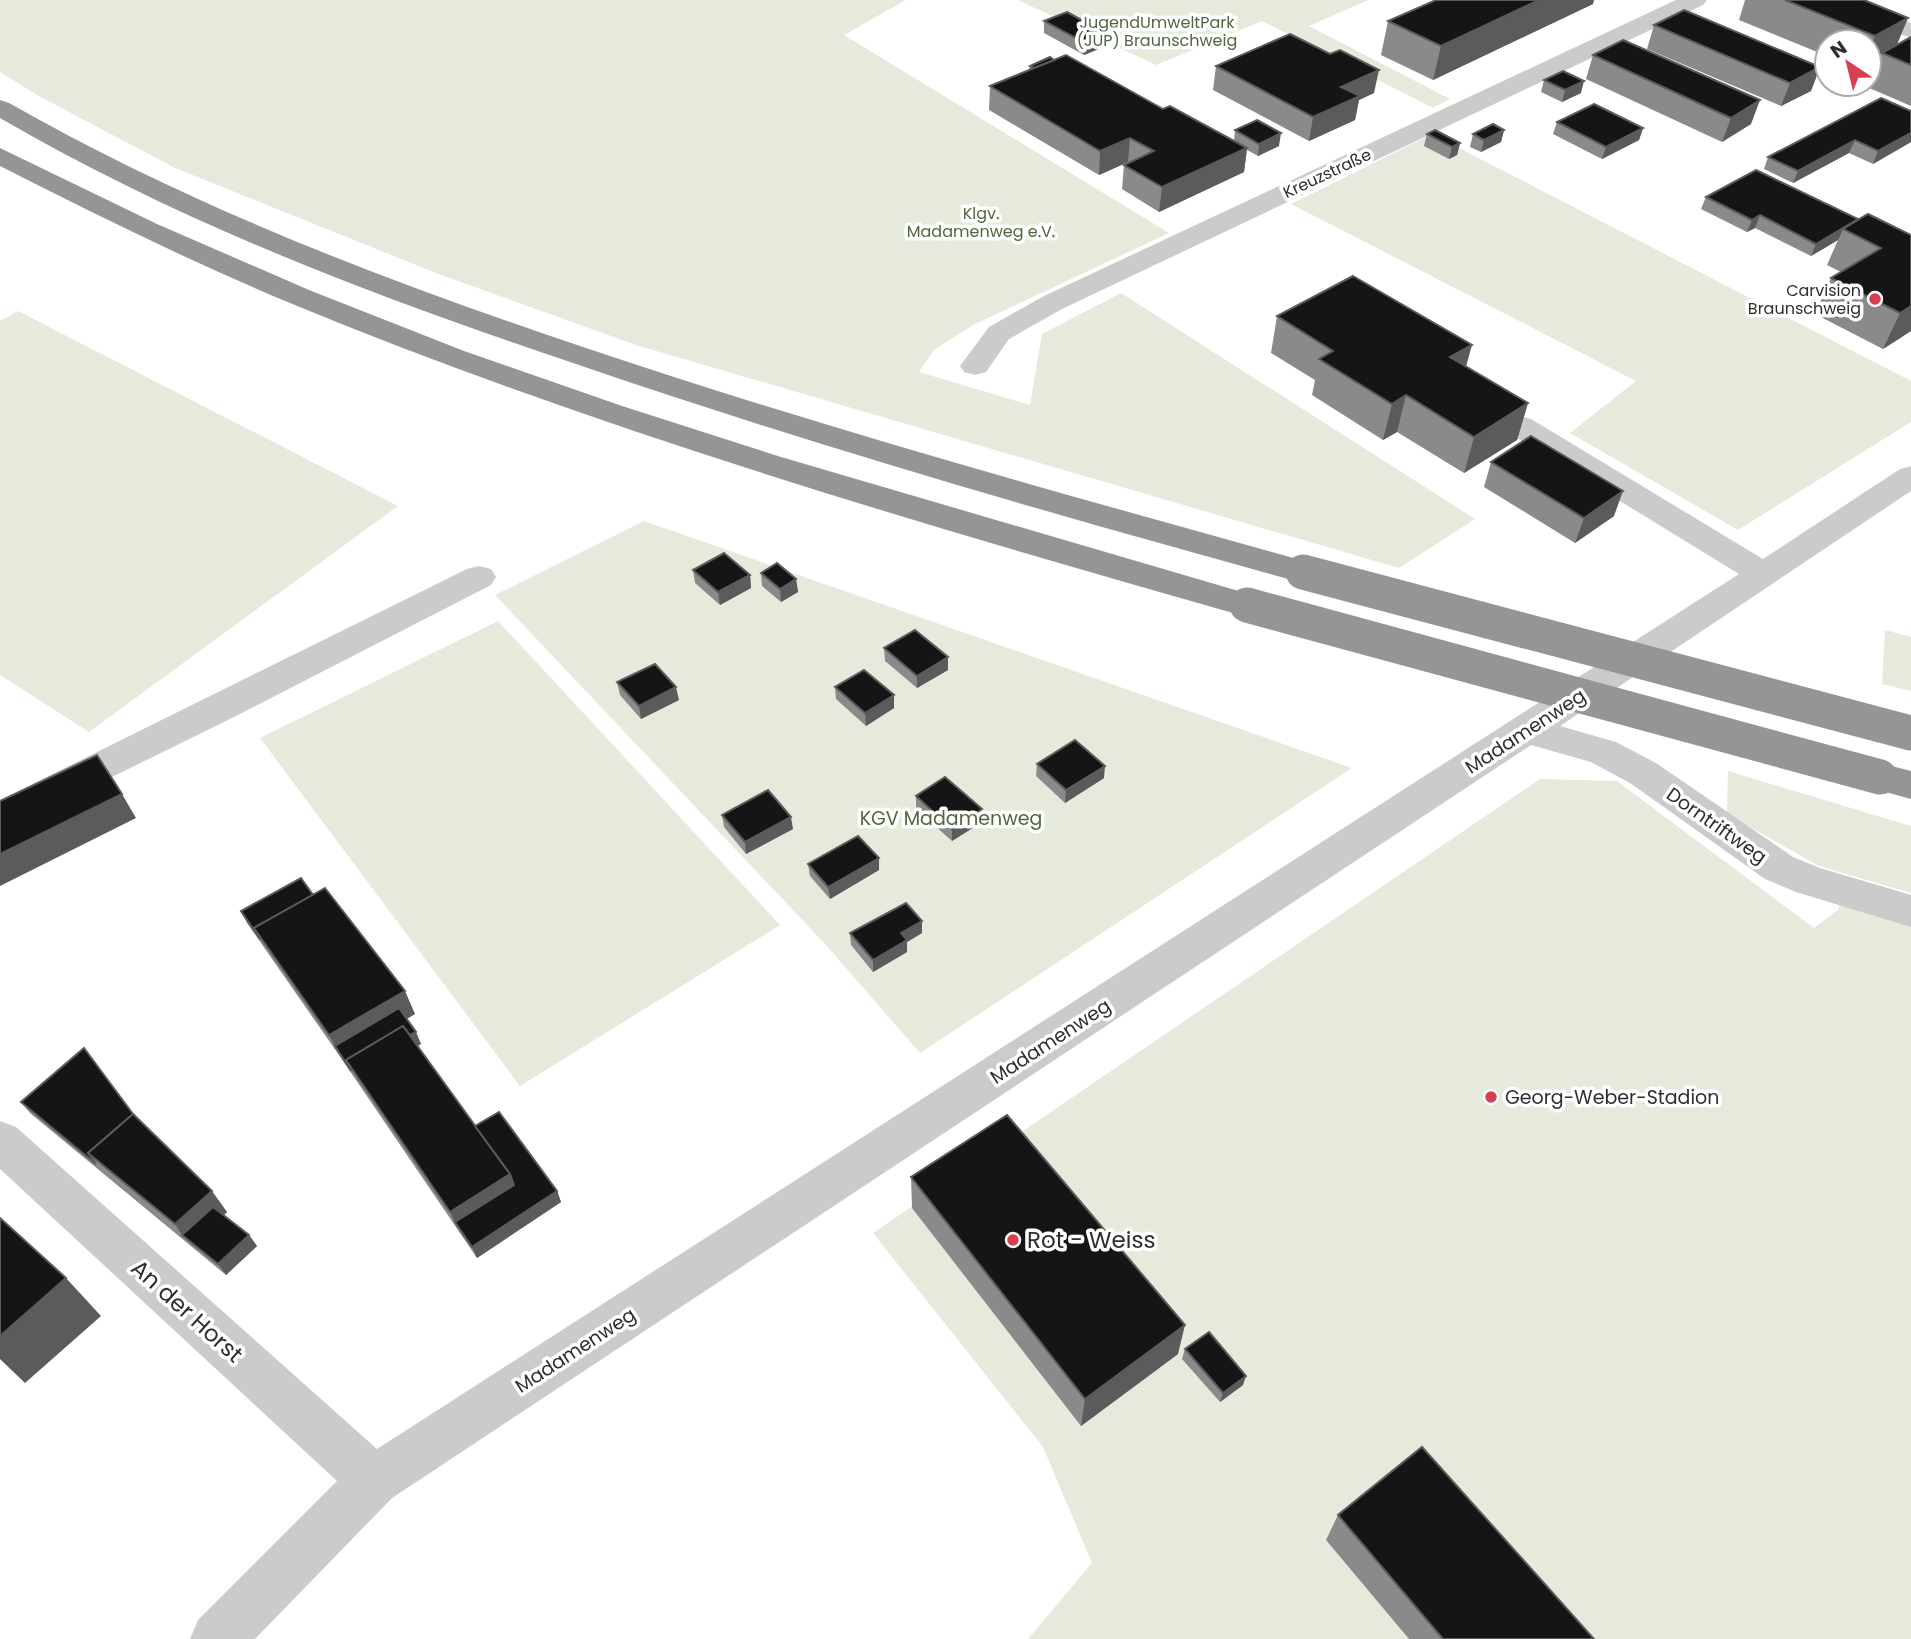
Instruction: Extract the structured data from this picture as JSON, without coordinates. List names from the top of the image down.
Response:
{
  "streets": {
    "street": [
      "Kreuzstraße",
      "Madamenweg",
      "Dorntriftweg",
      "An der Horst"
    ]
  },
  "crossings": [
    ["Madamenweg", "Dorntriftweg"],
    ["Madamenweg", "An der Horst"]
  ],
  "parks": ["JugendUmweltPark (JUP) Braunschweig", "Klgv. Madamenweg e.V.", "KGV Madamenweg"],
  "places": ["Carvision Braunschweig", "Georg-Weber-Stadion", "Rot - Weiss"],
  "north": "top left"
}
